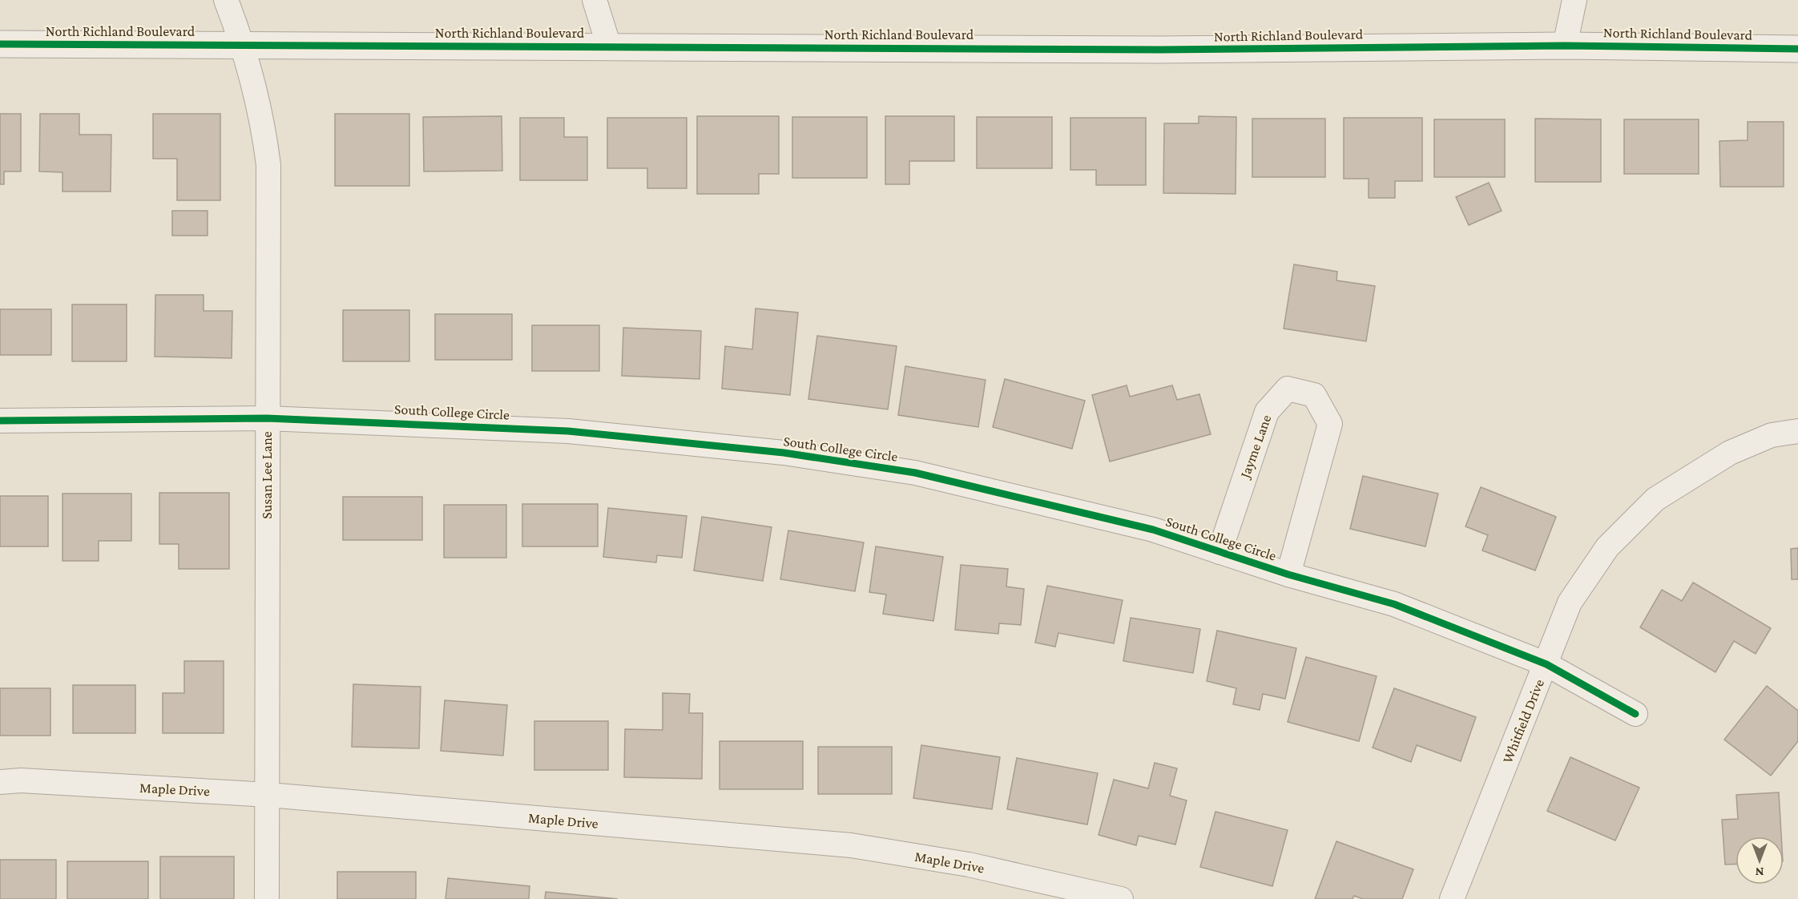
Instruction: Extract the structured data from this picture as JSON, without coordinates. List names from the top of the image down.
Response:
{
  "streets": {
    "street": [
      "North Richland Boulevard",
      "South College Circle",
      "Jayme Lane",
      "Susan Lee Lane",
      "Whitfield Drive",
      "Maple Drive"
    ]
  },
  "crossings": [
    ["North Richland Boulevard", "Susan Lee Lane"],
    ["South College Circle", "Jayme Lane"],
    ["South College Circle", "Susan Lee Lane"],
    ["South College Circle", "Whitfield Drive"],
    ["Susan Lee Lane", "Maple Drive"]
  ],
  "north": "bottom"
}
